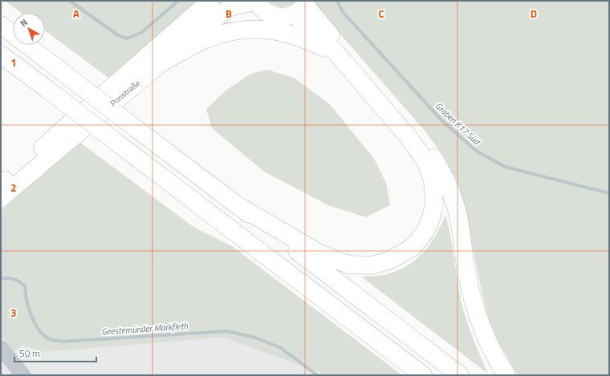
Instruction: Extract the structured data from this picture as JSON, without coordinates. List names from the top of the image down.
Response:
{
  "streets": {
    "main road": ["Poristraße"]
  },
  "water": ["Graben K17 Süd", "Geestemünder Markfleth"],
  "scale_bar": "50 m",
  "north": "top left",
  "grid": {
    "columns": [
      "A",
      "B",
      "C",
      "D"
    ],
    "rows": ["1", "2", "3"]
  }
}
